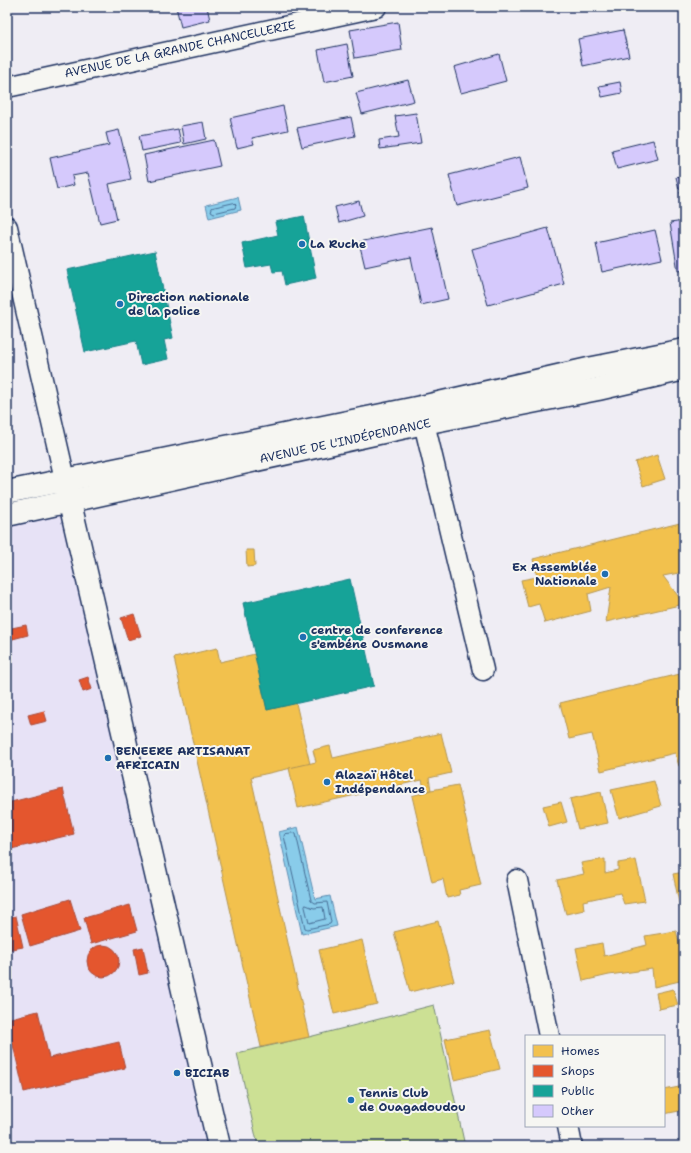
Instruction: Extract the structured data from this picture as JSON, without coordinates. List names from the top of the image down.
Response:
{
  "streets": {
    "main road": ["AVENUE DE L'INDÉPENDANCE"],
    "street": ["AVENUE DE LA GRANDE CHANCELLERIE"]
  },
  "places": [
    "La Ruche",
    "Direction nationale de la police",
    "Ex Assemblée Nationale",
    "centre de conference s'embéne Ousmane",
    "BENEERE ARTISANAT AFRICAIN",
    "Alazaï Hôtel Indépendance",
    "BICIAB",
    "Tennis Club de Ouagadoudou"
  ],
  "legend": [
    "Homes",
    "Shops",
    "Public",
    "Other"
  ]
}
